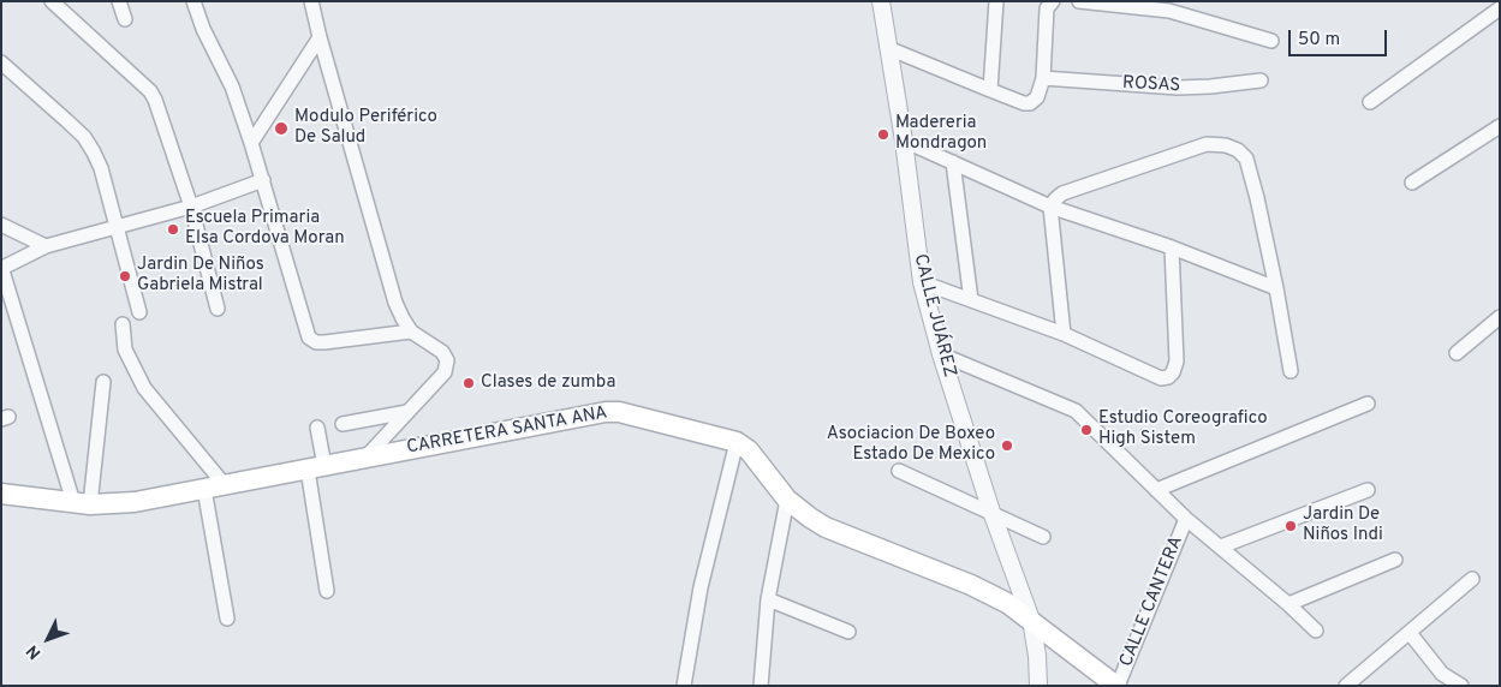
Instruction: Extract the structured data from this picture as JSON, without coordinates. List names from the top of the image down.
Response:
{
  "streets": {
    "main road": ["CARRETERA SANTA ANA"],
    "street": ["ROSAS", "CALLE JUÁREZ", "CALLE CANTERA"]
  },
  "crossings": [
    ["CALLE JUÁREZ", "CARRETERA SANTA ANA"],
    ["CARRETERA SANTA ANA", "CALLE CANTERA"]
  ],
  "places": [
    "Modulo Periférico De Salud",
    "Madereria Mondragon",
    "Escuela Primaria Elsa Cordova Moran",
    "Jardin De Niños Gabriela Mistral",
    "Clases de zumba",
    "Estudio Coreografico High Sistem",
    "Asociacion De Boxeo Estado De Mexico",
    "Jardin De Niños Indi"
  ],
  "scale_bar": "50 m",
  "north": "bottom left"
}
